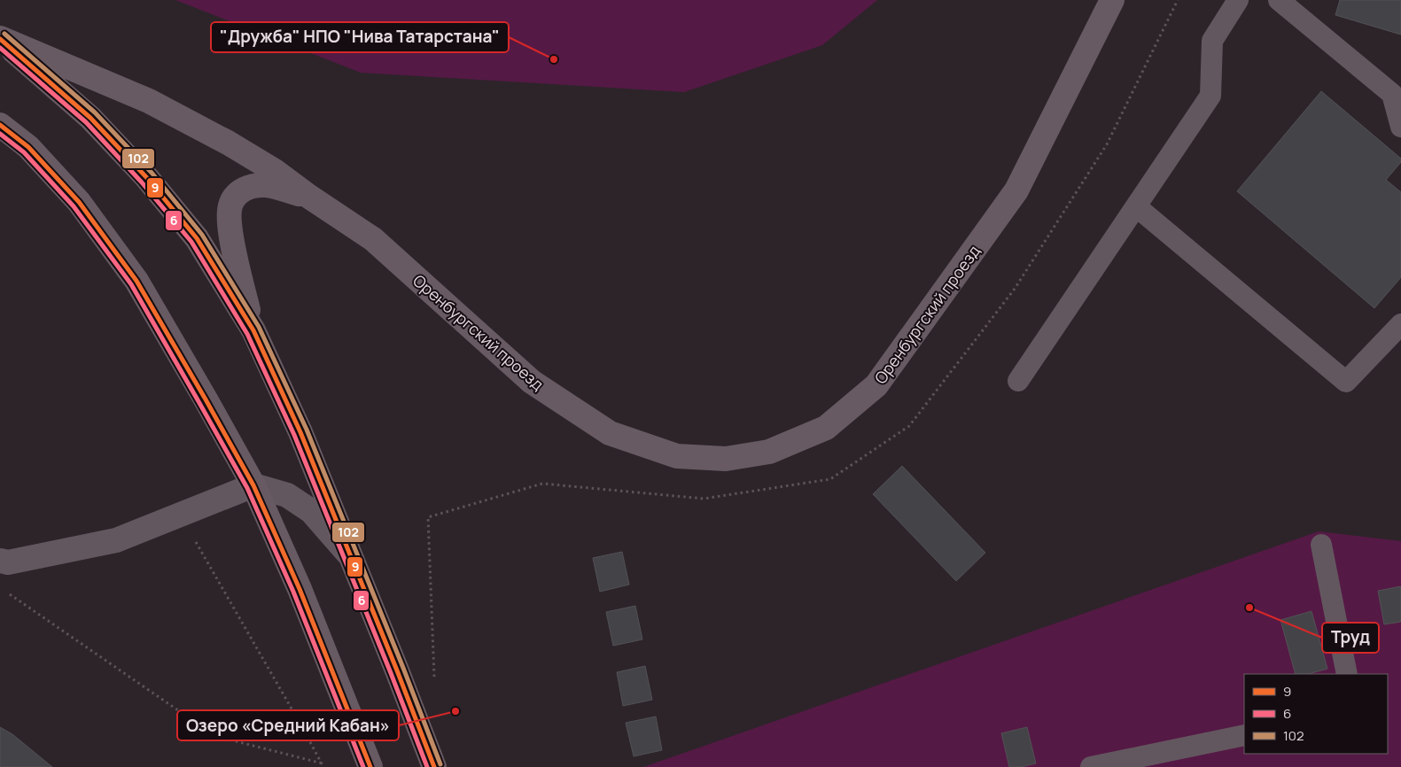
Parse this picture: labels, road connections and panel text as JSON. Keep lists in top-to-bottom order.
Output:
{
  "streets": {
    "main road": ["Оренбургский проезд"]
  },
  "places": ["\"Дружба\" НПО \"Нива Татарстана\"", "Труд", "Озеро «Средний Кабан»"],
  "lines": ["transit line 102", "transit line 9", "transit line 6"],
  "legend": ["9", "6", "102"]
}
